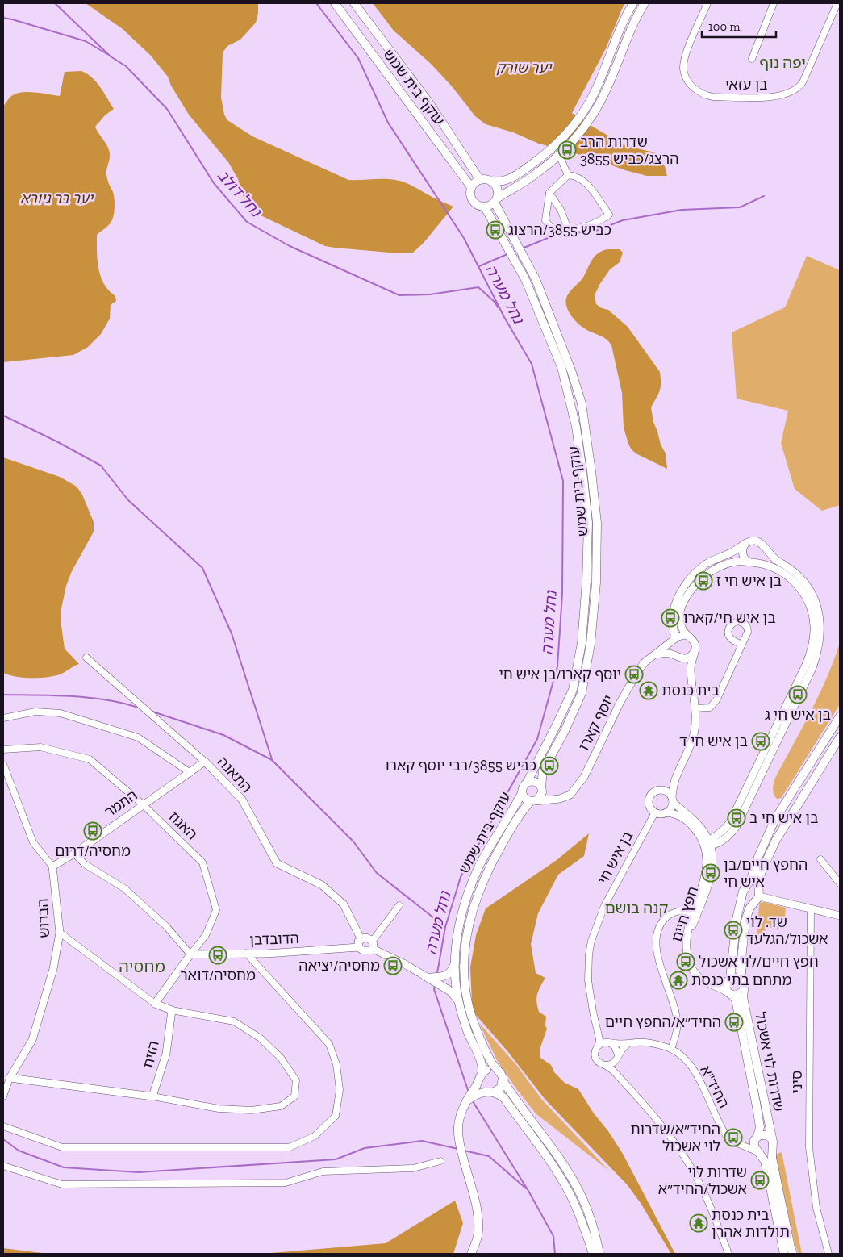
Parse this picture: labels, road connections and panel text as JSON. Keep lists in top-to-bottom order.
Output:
{
  "streets": {
    "main road": ["עוקף בית שמש", "שדרות לוי אשכול"],
    "street": [
      "בן עזאי",
      "יוסף קארו",
      "התאנה",
      "התמר",
      "האגוז",
      "בן איש חי",
      "חפץ חיים",
      "הברוש",
      "הדובדבן",
      "הזית",
      "סיני",
      "החיד\"א"
    ]
  },
  "crossings": [
    ["עוקף בית שמש", "יוסף קארו"],
    ["התאנה", "התמר"],
    ["התאנה", "הדובדבן"],
    ["התמר", "האגוז"],
    ["התמר", "הברוש"],
    ["האגוז", "הדובדבן"],
    ["בן איש חי", "חפץ חיים"],
    ["חפץ חיים", "שדרות לוי אשכול"],
    ["שדרות לוי אשכול", "החיד\"א"]
  ],
  "districts": ["יפה נוף", "קנה בושם", "מחסיה"],
  "water": ["נחל דולב", "נחל מערה"],
  "parks": ["יער שורק", "יער בר גיורא"],
  "places": {
    "bus stop": [
      "שדרות הרב הרצג/כביש 3855",
      "כביש 3855/הרצוג",
      "בן איש חי ז",
      "בן איש חי/קארו",
      "יוסף קארו/בן איש חי",
      "בן איש חי ג",
      "בן איש חי ד",
      "כביש 3855/רבי יוסף קארו",
      "בן איש חי ב",
      "מחסיה/דרום",
      "החפץ חיים/בן איש חי",
      "שד. לוי אשכול/הגלעד",
      "מחסיה/דואר",
      "חפץ חיים/לוי אשכול",
      "מחסיה/יציאה",
      "החיד״א/החפץ חיים",
      "החיד״א/שדרות לוי אשכול",
      "שדרות לוי אשכול/החיד״א"
    ],
    "temple": ["בית כנסת", "מתחם בתי כנסת", "בית כנסת תולדות אהרן"]
  },
  "scale_bar": "100 m"
}
